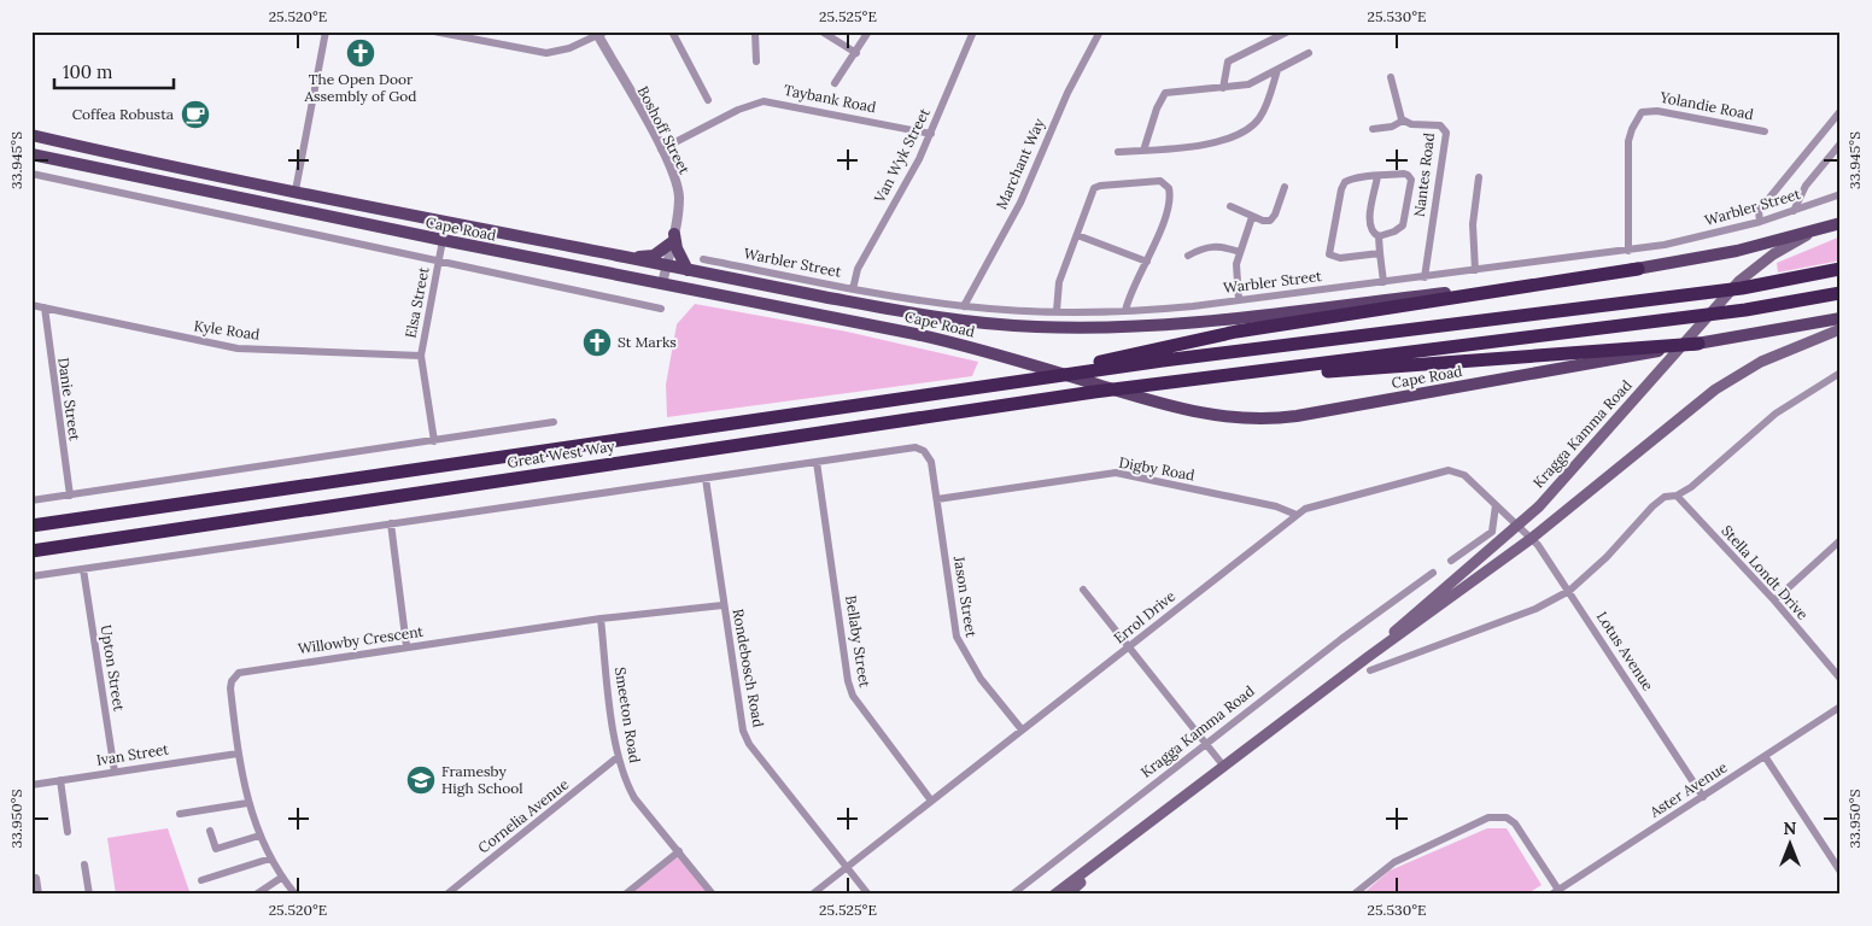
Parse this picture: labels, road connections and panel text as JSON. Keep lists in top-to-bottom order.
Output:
{
  "streets": {
    "highway": ["Great West Way"],
    "main road": ["Cape Road", "Kragga Kamma Road"],
    "street": [
      "Taybank Road",
      "Yolandie Road",
      "Boshoff Street",
      "Van Wyk Street",
      "Marchant Way",
      "Nantes Road",
      "Warbler Street",
      "Elsa Street",
      "Kyle Road",
      "Danie Street",
      "Digby Road",
      "Stella Londt Drive",
      "Jason Street",
      "Errol Drive",
      "Willowby Crescent",
      "Bellaby Street",
      "Lotus Avenue",
      "Upton Street",
      "Rondebosch Road",
      "Smeeton Road",
      "Ivan Street",
      "Aster Avenue",
      "Cornelia Avenue"
    ]
  },
  "crossings": [
    ["Taybank Road", "Boshoff Street"],
    ["Taybank Road", "Van Wyk Street"],
    ["Yolandie Road", "Warbler Street"],
    ["Boshoff Street", "Cape Road"],
    ["Van Wyk Street", "Warbler Street"],
    ["Marchant Way", "Warbler Street"],
    ["Nantes Road", "Warbler Street"],
    ["Cape Road", "Elsa Street"],
    ["Cape Road", "Kragga Kamma Road"],
    ["Elsa Street", "Kyle Road"],
    ["Kyle Road", "Danie Street"],
    ["Kragga Kamma Road", "Errol Drive"],
    ["Kragga Kamma Road", "Lotus Avenue"],
    ["Digby Road", "Jason Street"],
    ["Digby Road", "Errol Drive"],
    ["Jason Street", "Errol Drive"],
    ["Jason Street", "Bellaby Street"],
    ["Errol Drive", "Bellaby Street"],
    ["Errol Drive", "Lotus Avenue"],
    ["Errol Drive", "Rondebosch Road"],
    ["Willowby Crescent", "Rondebosch Road"],
    ["Willowby Crescent", "Smeeton Road"],
    ["Willowby Crescent", "Ivan Street"],
    ["Lotus Avenue", "Aster Avenue"],
    ["Upton Street", "Ivan Street"],
    ["Smeeton Road", "Cornelia Avenue"]
  ],
  "places": {
    "church": ["The Open Door Assembly of God", "St Marks"],
    "cafe": ["Coffea Robusta"],
    "school or university": ["Framesby High School"]
  },
  "scale_bar": "100 m",
  "north": "top",
  "coordinates": [
    "25.520°E",
    "25.525°E",
    "25.530°E",
    "33.945°S",
    "33.950°S"
  ]
}
